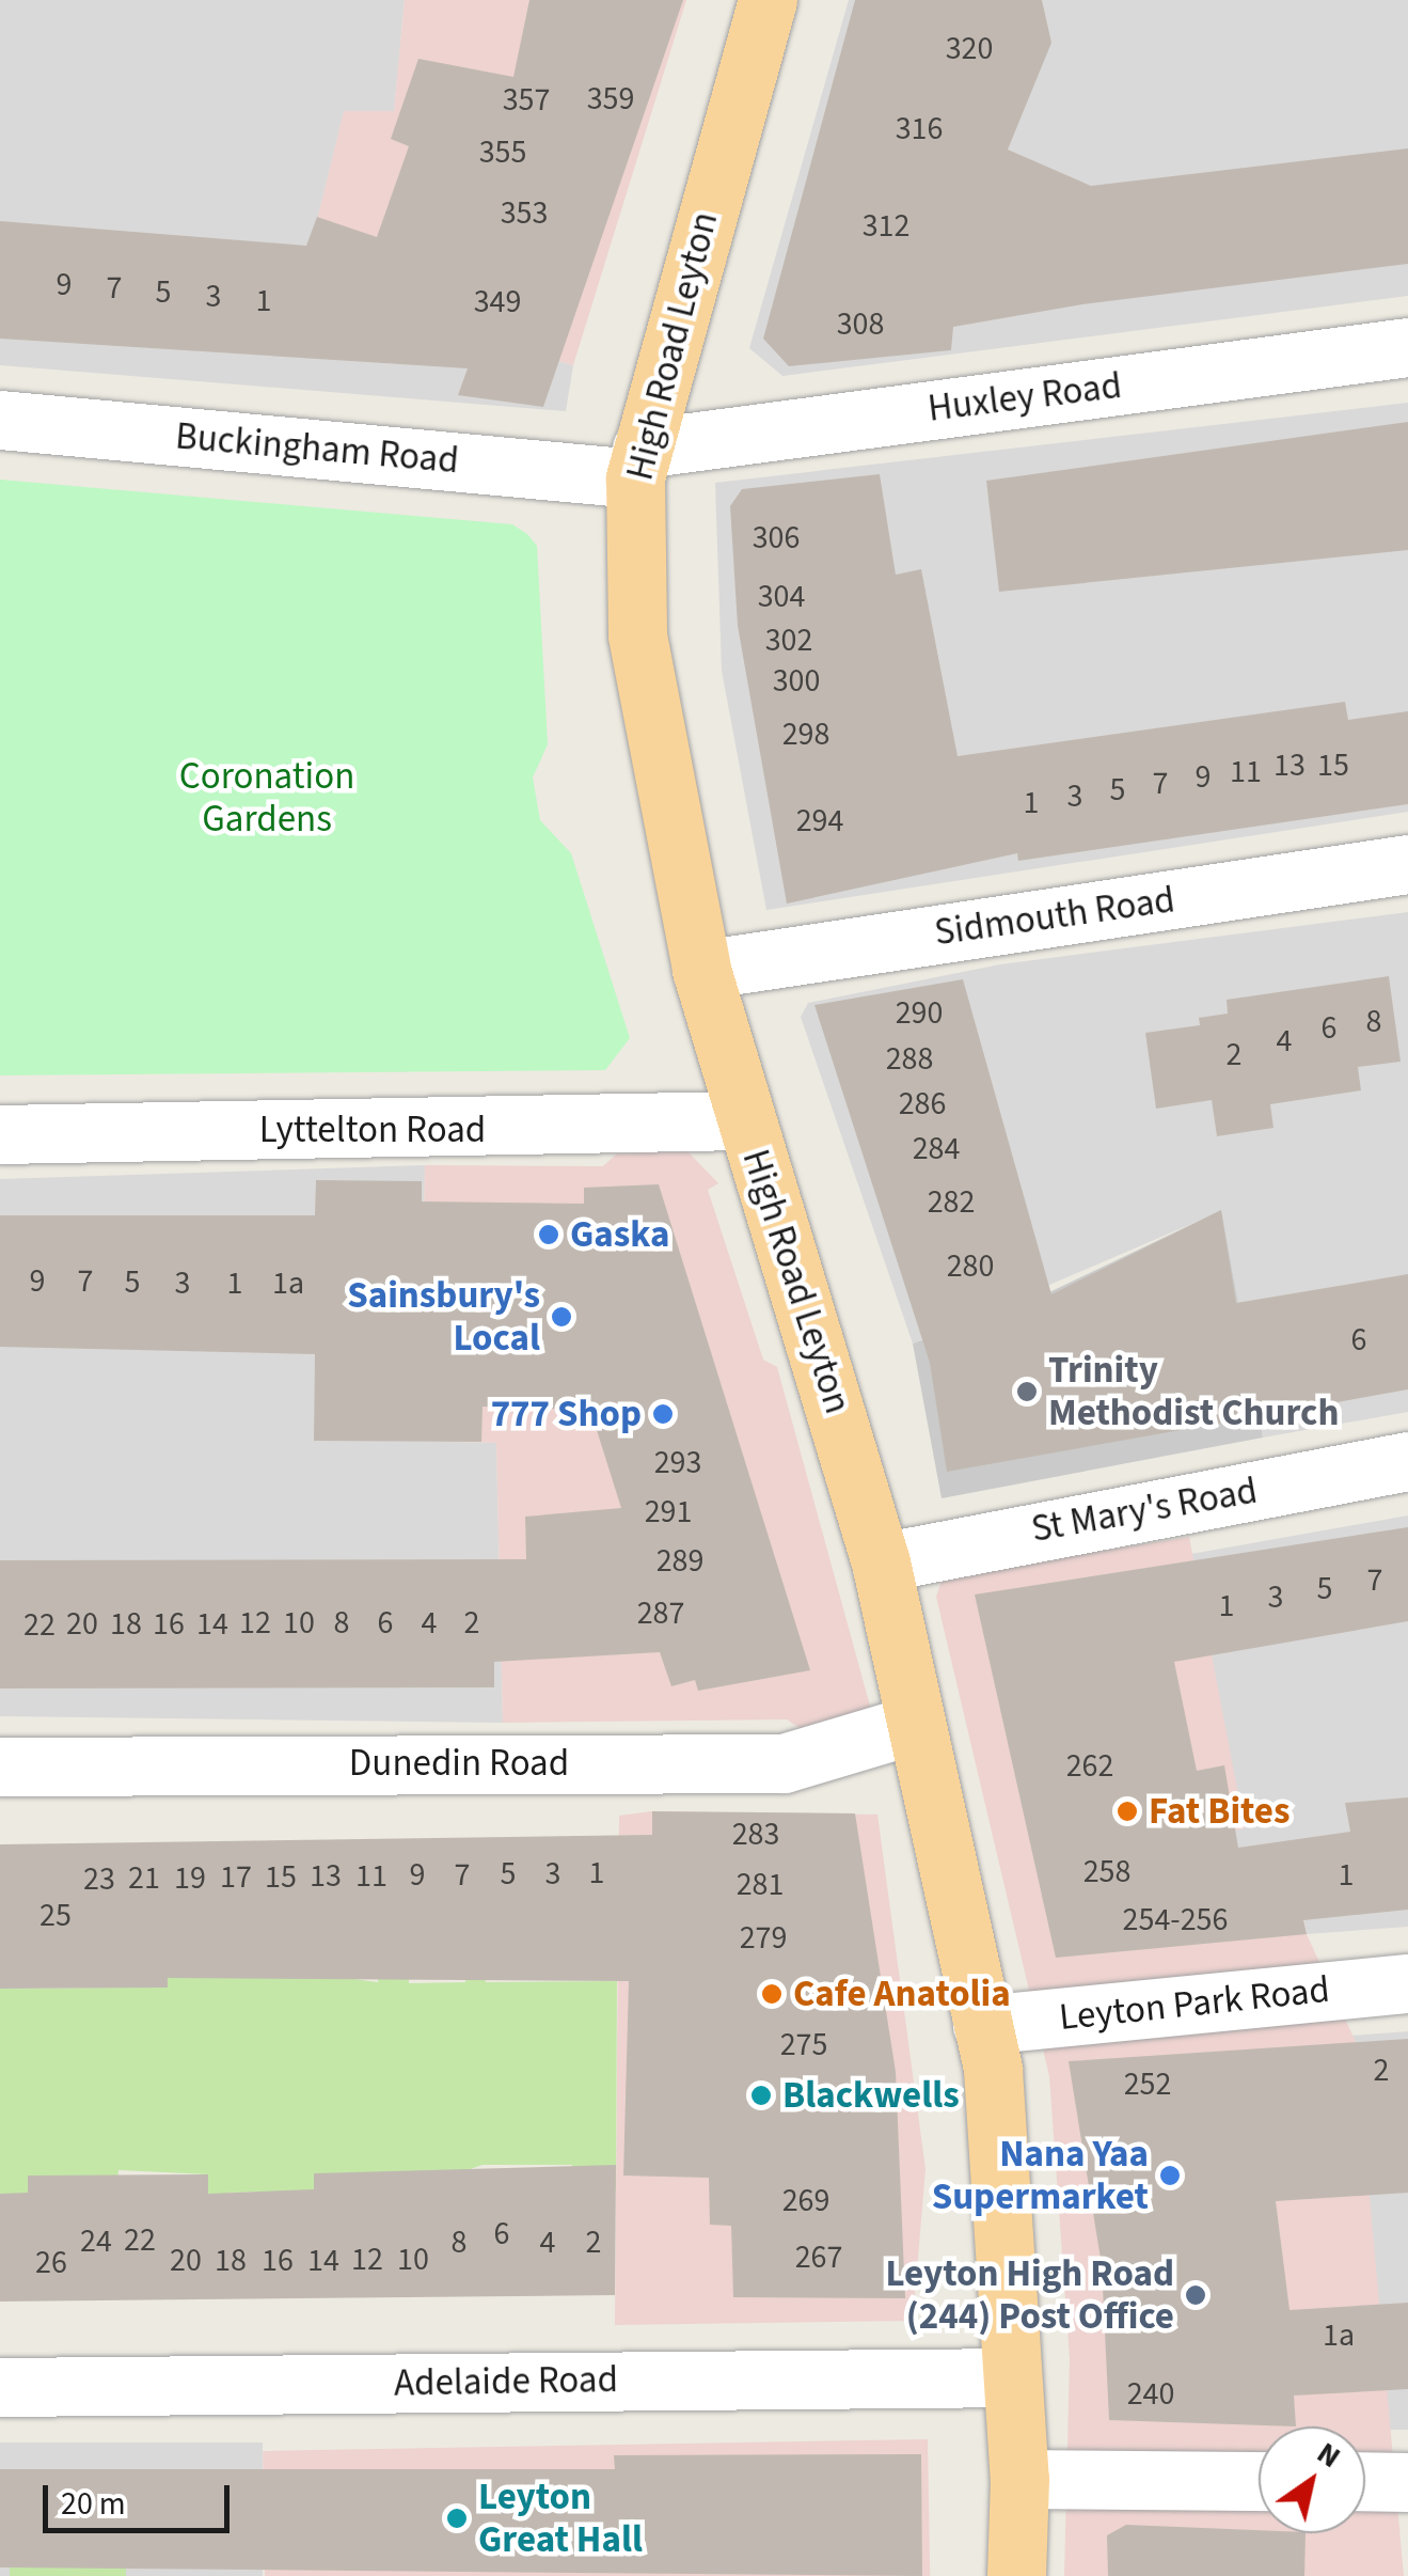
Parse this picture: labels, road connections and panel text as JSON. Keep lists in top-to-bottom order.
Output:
{
  "streets": {
    "main road": ["High Road Leyton"],
    "street": [
      "Huxley Road",
      "Buckingham Road",
      "Sidmouth Road",
      "Lyttelton Road",
      "St Mary's Road",
      "Dunedin Road",
      "Leyton Park Road",
      "Adelaide Road"
    ]
  },
  "crossings": [
    ["High Road Leyton", "Huxley Road"],
    ["High Road Leyton", "Buckingham Road"],
    ["High Road Leyton", "Sidmouth Road"],
    ["High Road Leyton", "Lyttelton Road"],
    ["High Road Leyton", "St Mary's Road"],
    ["High Road Leyton", "Dunedin Road"],
    ["High Road Leyton", "Leyton Park Road"],
    ["High Road Leyton", "Adelaide Road"],
    ["Huxley Road", "Buckingham Road"]
  ],
  "parks": ["Coronation Gardens"],
  "places": [
    "Gaska",
    "Sainsbury's Local",
    "Trinity Methodist Church",
    "777 Shop",
    "Fat Bites",
    "Cafe Anatolia",
    "Blackwells",
    "Nana Yaa Supermarket",
    "Leyton High Road (244) Post Office",
    "Leyton Great Hall"
  ],
  "house_numbers": [
    "320",
    "359",
    "357",
    "316",
    "355",
    "353",
    "312",
    "9",
    "7",
    "5",
    "3",
    "1",
    "349",
    "308",
    "306",
    "304",
    "302",
    "300",
    "298",
    "13",
    "15",
    "11",
    "9",
    "7",
    "5",
    "3",
    "1",
    "294",
    "290",
    "8",
    "6",
    "4",
    "2",
    "288",
    "286",
    "284",
    "282",
    "280",
    "9",
    "7",
    "5",
    "3",
    "1",
    "1a",
    "6",
    "293",
    "291",
    "289",
    "7",
    "5",
    "3",
    "1",
    "287",
    "12",
    "10",
    "8",
    "6",
    "4",
    "2",
    "20",
    "18",
    "16",
    "14",
    "22",
    "262",
    "283",
    "258",
    "1",
    "5",
    "3",
    "9",
    "7",
    "1",
    "13",
    "11",
    "17",
    "15",
    "21",
    "19",
    "23",
    "281",
    "25",
    "254-256",
    "279",
    "275",
    "2",
    "252",
    "269",
    "6",
    "22",
    "24",
    "8",
    "4",
    "2",
    "267",
    "12",
    "10",
    "20",
    "18",
    "16",
    "14",
    "26",
    "1a",
    "240"
  ],
  "scale_bar": "20 m",
  "north": "top right"
}
